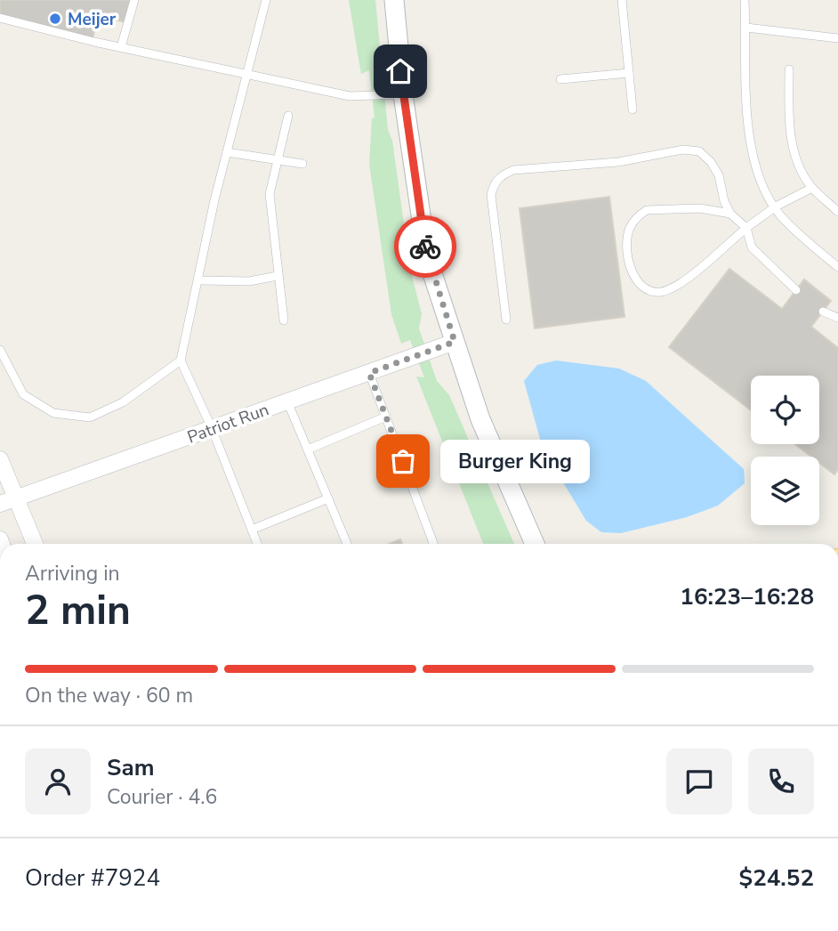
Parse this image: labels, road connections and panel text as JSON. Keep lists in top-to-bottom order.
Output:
{
  "streets": {
    "street": ["Patriot Run"]
  },
  "places": ["Meijer", "Burger King"],
  "page": {
    "bubble": "Burger King",
    "heading": ["2 min", "Arriving in", "16:23–16:28"],
    "panel": [
      "Sam",
      "Courier · 4.6",
      "Order #7924",
      "$24.52"
    ],
    "bar": "On the way · 60 m"
  }
}
